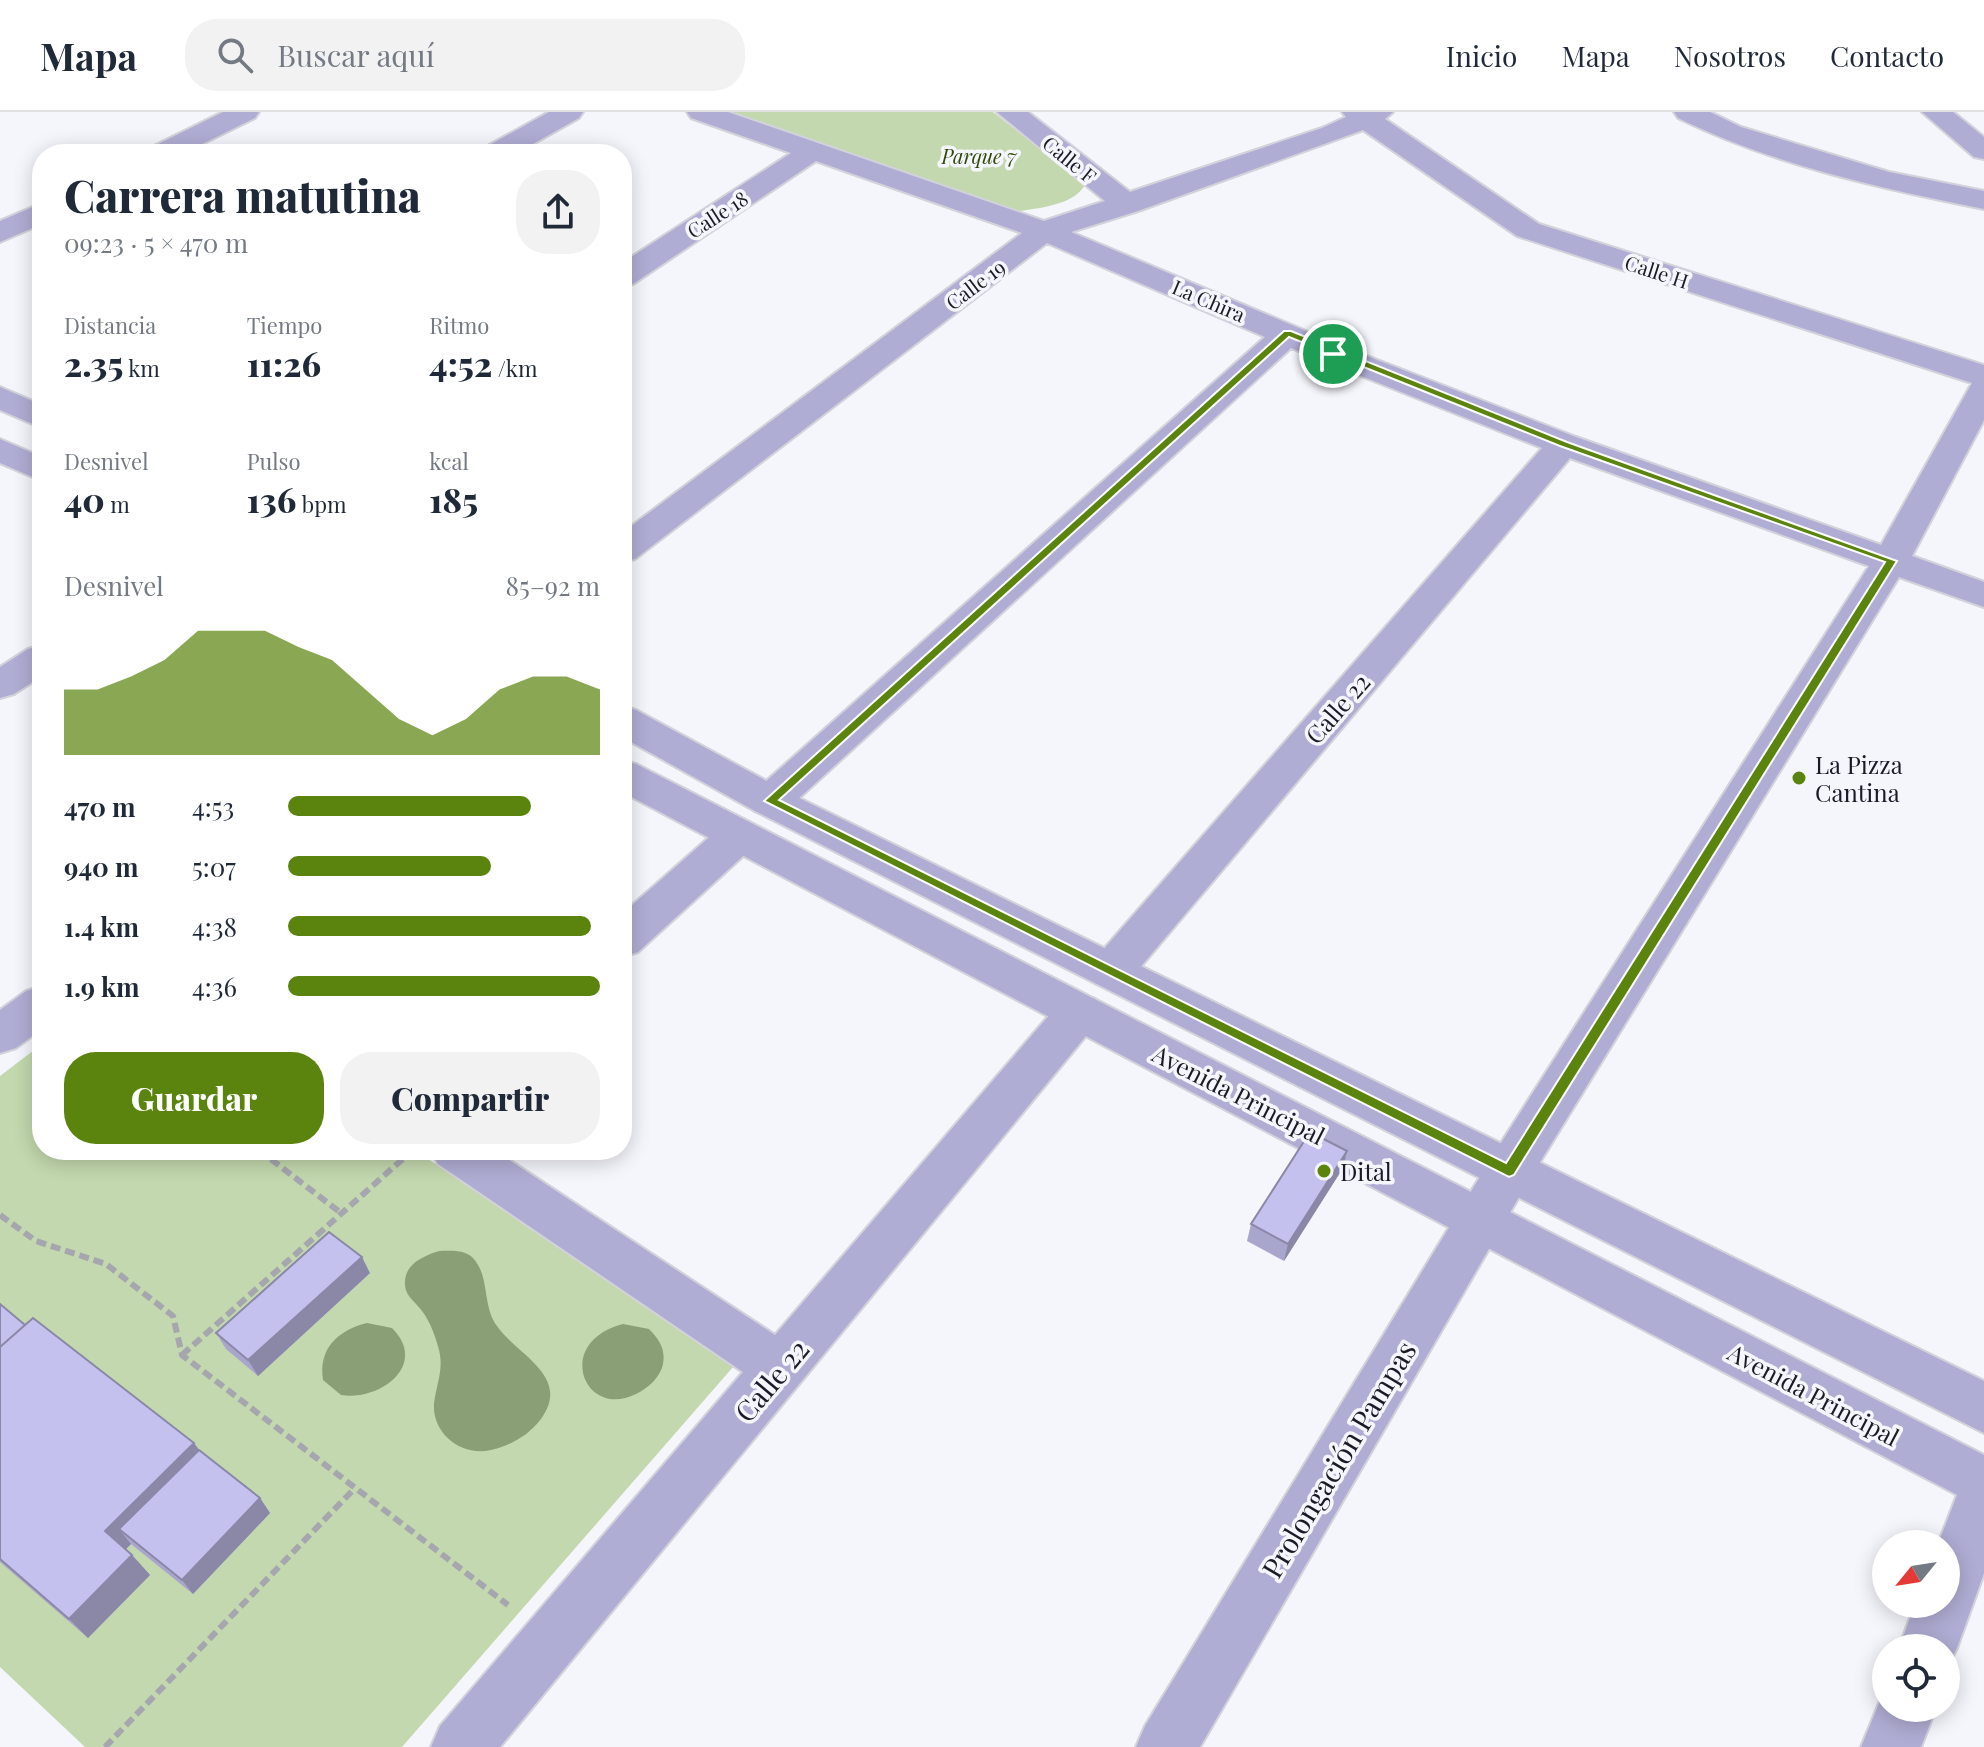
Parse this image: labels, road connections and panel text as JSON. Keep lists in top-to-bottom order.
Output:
{
  "streets": {
    "street": [
      "Calle F",
      "Calle 18",
      "Calle H",
      "Calle 19",
      "La Chira",
      "Calle 22",
      "Avenida Principal",
      "Prolongación Pampas"
    ]
  },
  "crossings": [
    ["Calle F", "Calle 19"],
    ["Calle 18", "La Chira"],
    ["Calle H", "Calle 19"],
    ["Calle 19", "La Chira"],
    ["La Chira", "Calle 22"],
    ["La Chira", "Prolongación Pampas"],
    ["Calle 22", "Avenida Principal"],
    ["Avenida Principal", "Prolongación Pampas"]
  ],
  "parks": ["Parque 7"],
  "places": ["La Pizza Cantina", "Dital"],
  "north": "bottom left",
  "page": {
    "header": "Mapa",
    "search": "Buscar aquí",
    "nav": [
      "Inicio",
      "Mapa",
      "Nosotros",
      "Contacto"
    ],
    "heading": ["Carrera matutina", "09:23 · 5 × 470 m"],
    "stats": [
      ["Distancia", "2.35 km"],
      ["Tiempo", "11:26"],
      ["Ritmo", "4:52 /km"],
      ["Desnivel", "40 m"],
      ["Pulso", "136 bpm"],
      ["kcal", "185"]
    ],
    "chart": ["Desnivel", "85–92 m"],
    "list": [
      {
        "name": "470 m",
        "note": "4:53"
      },
      {
        "name": "940 m",
        "note": "5:07"
      },
      {
        "name": "1.4 km",
        "note": "4:38"
      },
      {
        "name": "1.9 km",
        "note": "4:36"
      }
    ],
    "buttons": ["Guardar", "Compartir"]
  }
}
